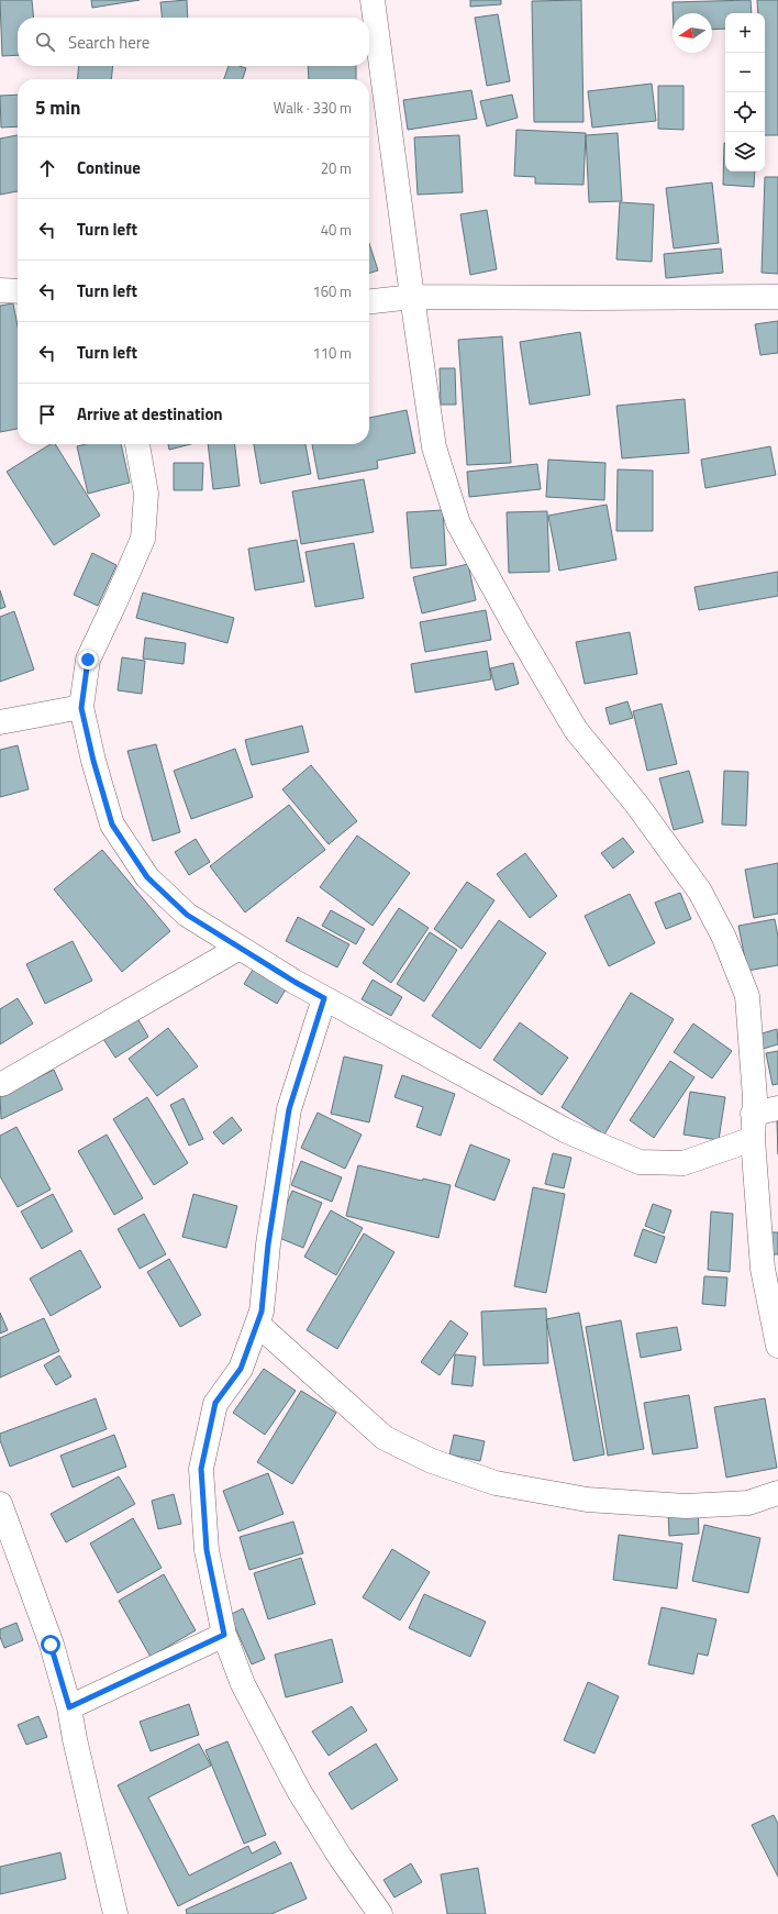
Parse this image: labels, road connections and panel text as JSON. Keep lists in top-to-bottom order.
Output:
{
  "north": "left",
  "page": {
    "map_buttons": ["+", "−"],
    "search": "Search here",
    "heading": ["5 min", "Walk · 330 m"],
    "list": [
      ["Continue", "20 m"],
      ["Turn left", "40 m"],
      ["Turn left", "160 m"],
      ["Turn left", "110 m"],
      "Arrive at destination"
    ]
  }
}
